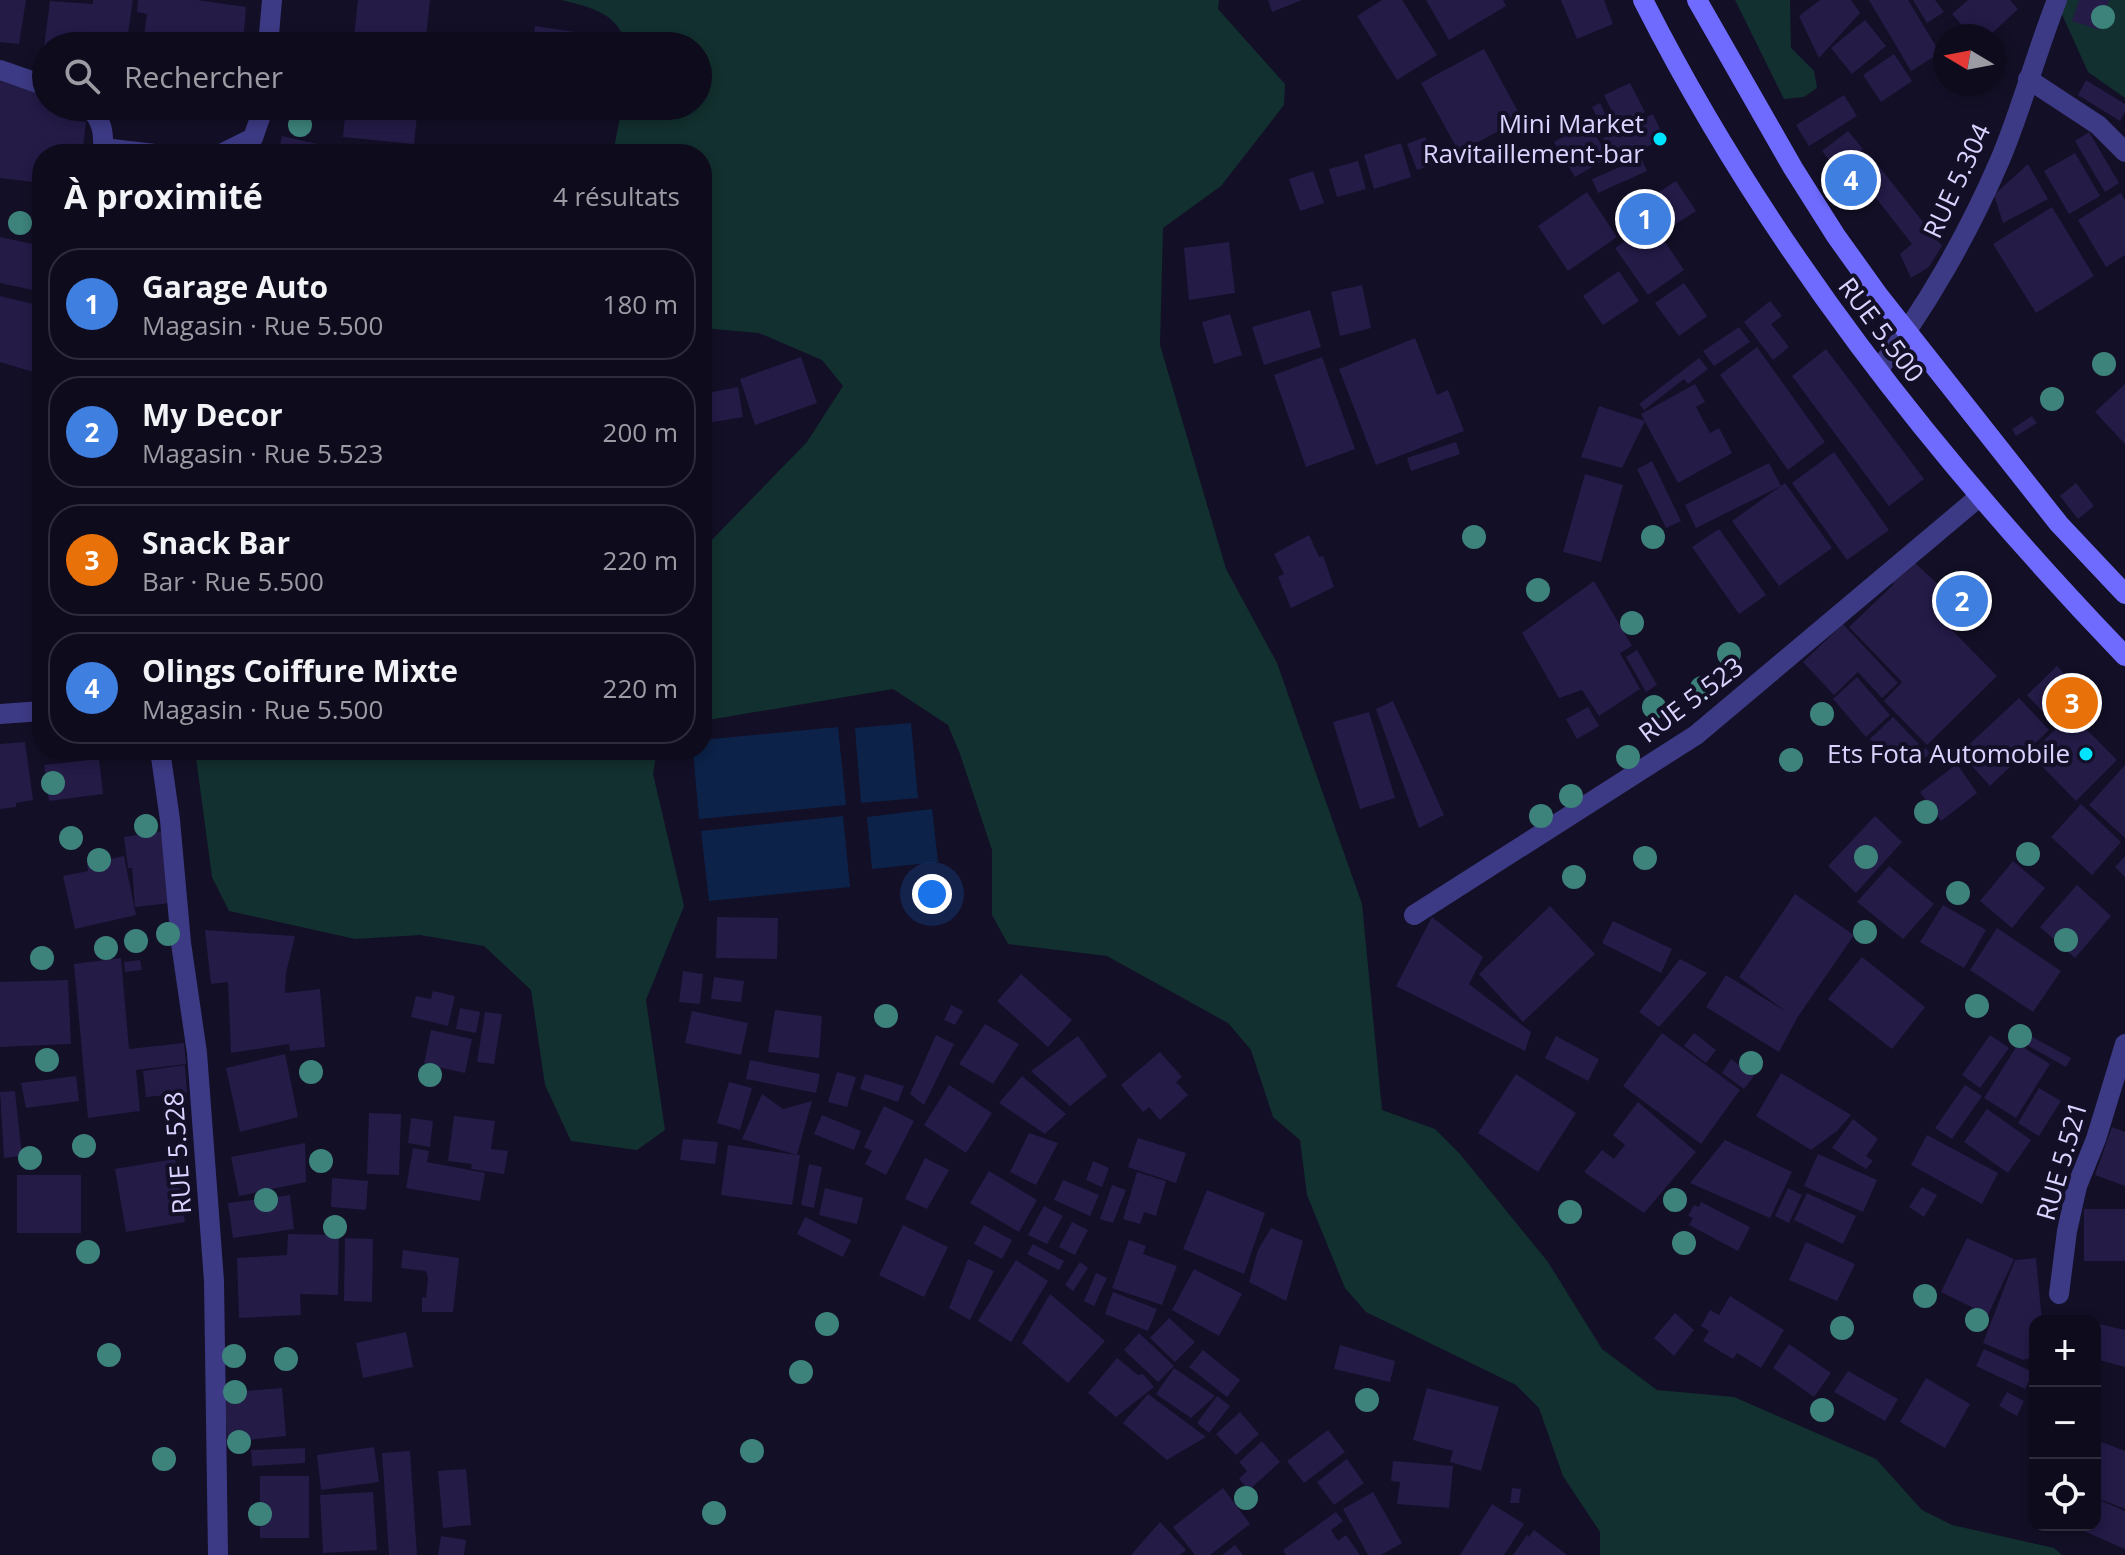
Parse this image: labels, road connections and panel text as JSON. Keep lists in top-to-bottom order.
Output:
{
  "streets": {
    "main road": ["RUE 5.500"],
    "street": [
      "RUE 5.304",
      "RUE 5.523",
      "RUE 5.528",
      "RUE 5.521"
    ]
  },
  "crossings": [
    ["RUE 5.304", "RUE 5.500"],
    ["RUE 5.500", "RUE 5.523"]
  ],
  "places": ["Mini Market Ravitaillement-bar", "Ets Fota Automobile"],
  "north": "left",
  "page": {
    "search": "Rechercher",
    "heading": ["À proximité", "4 résultats"],
    "pins": [
      "4",
      "1",
      "2",
      "3"
    ],
    "list": [
      {
        "mark": "1",
        "name": "Garage Auto",
        "note": "Magasin · Rue 5.500",
        "value": "180 m"
      },
      {
        "mark": "2",
        "name": "My Decor",
        "note": "Magasin · Rue 5.523",
        "value": "200 m"
      },
      {
        "mark": "3",
        "name": "Snack Bar",
        "note": "Bar · Rue 5.500",
        "value": "220 m"
      },
      {
        "mark": "4",
        "name": "Olings Coiffure Mixte",
        "note": "Magasin · Rue 5.500",
        "value": "220 m"
      }
    ],
    "map_buttons": ["+", "−"]
  }
}
